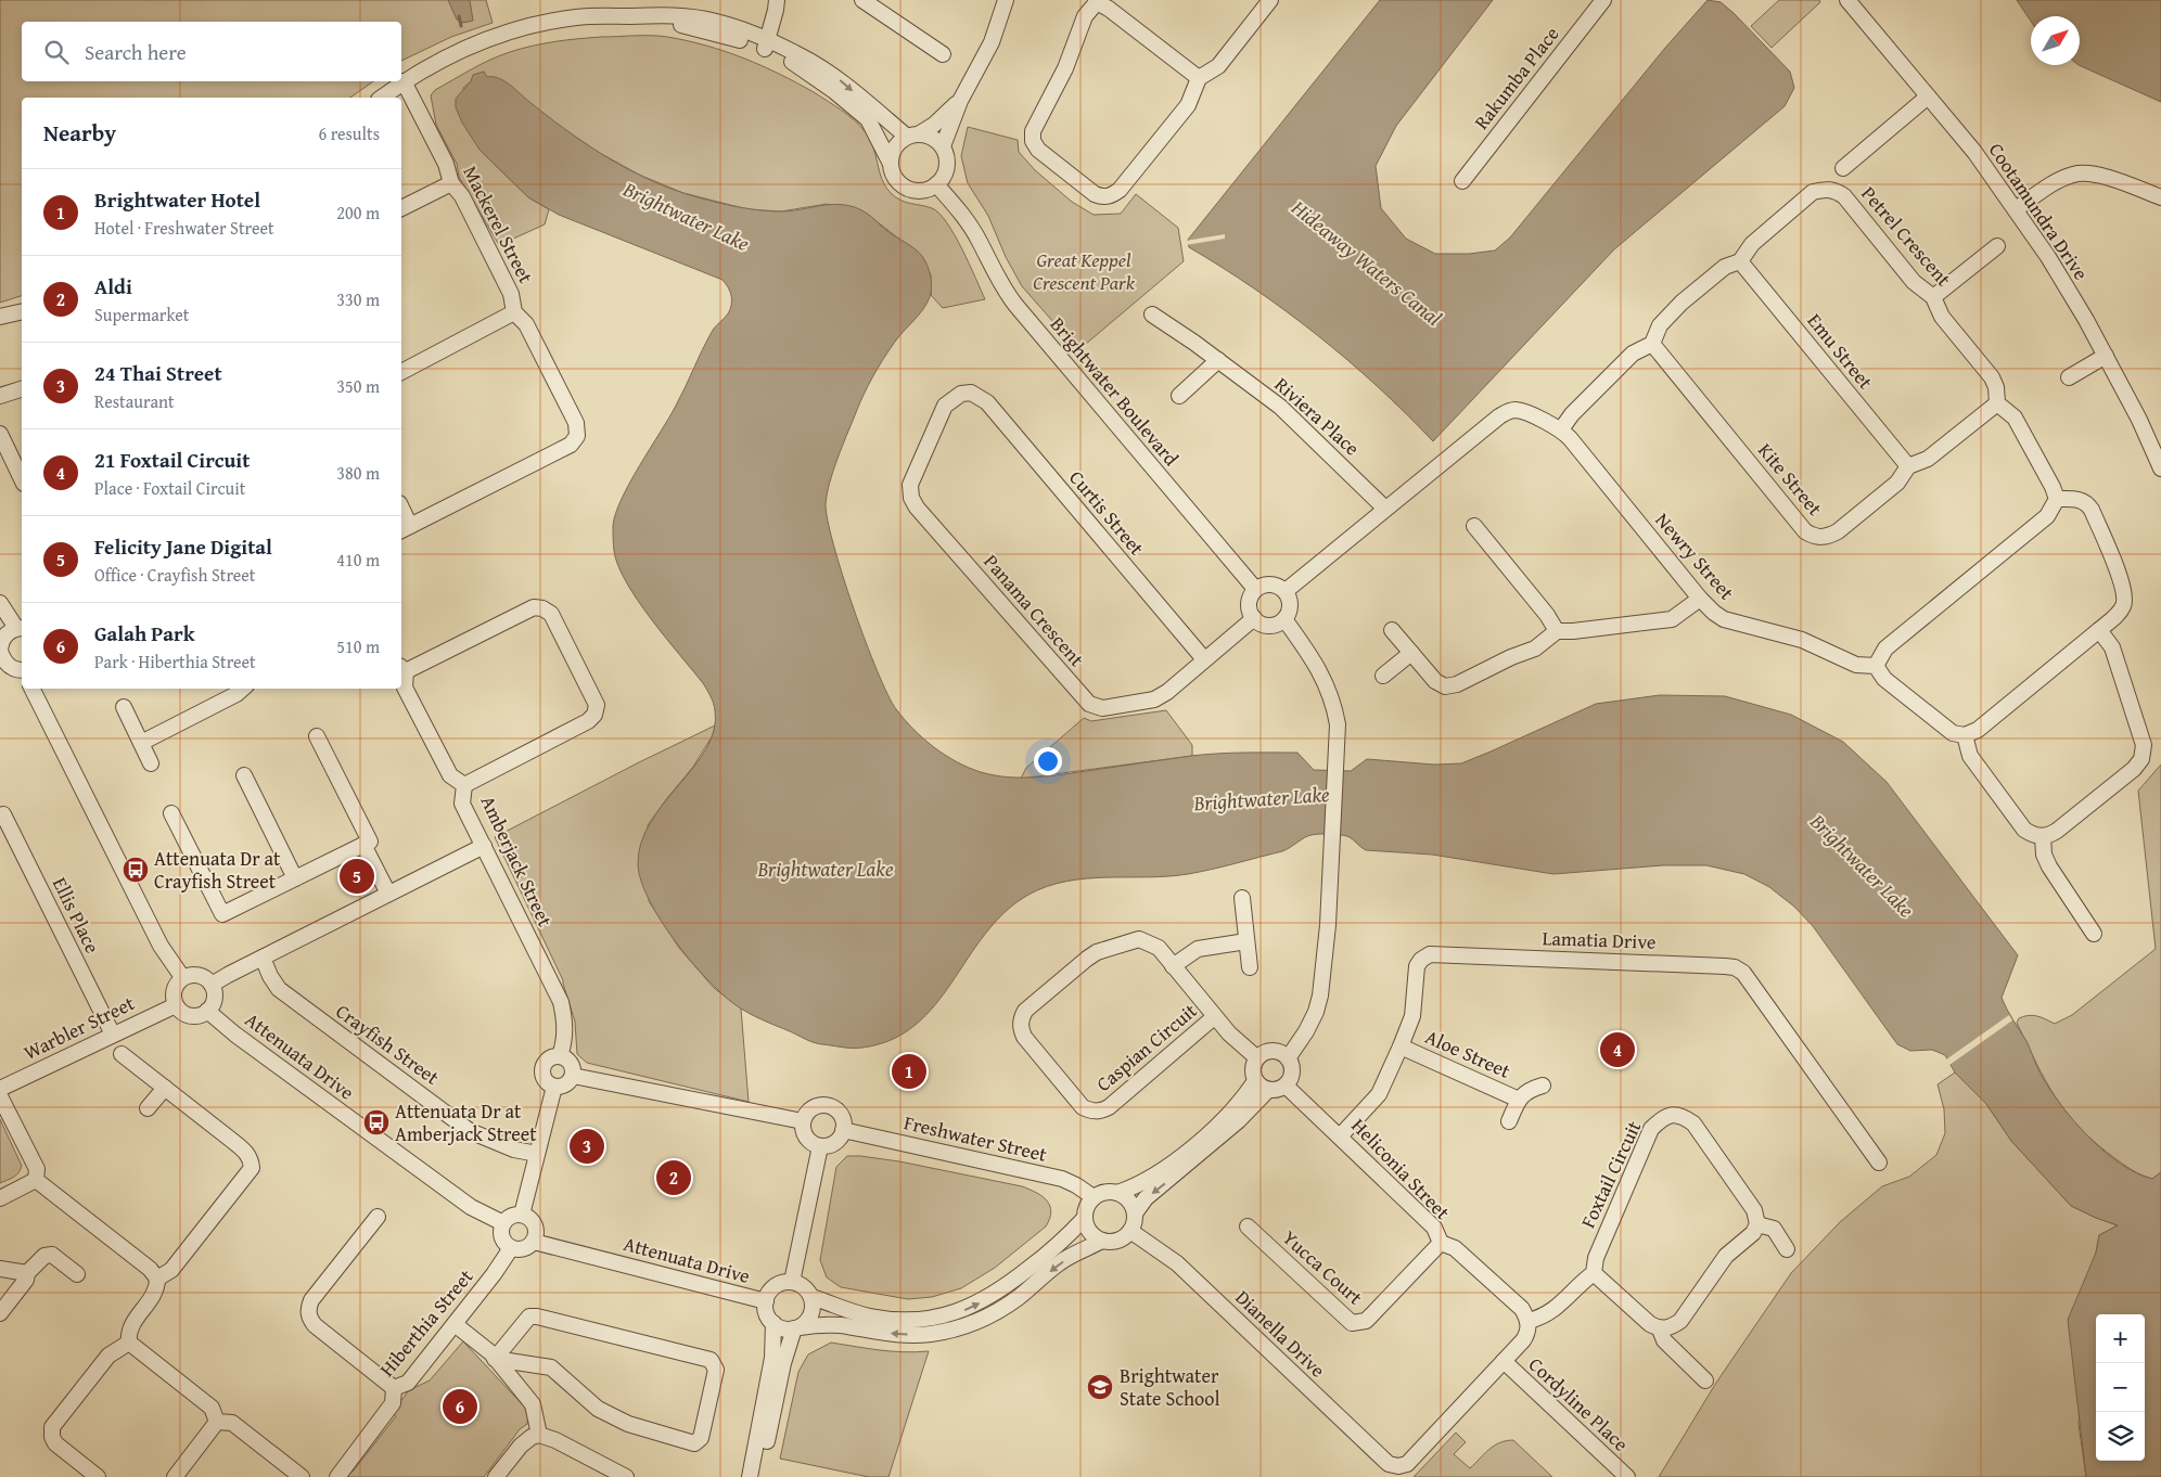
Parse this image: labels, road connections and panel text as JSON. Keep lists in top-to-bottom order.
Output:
{
  "streets": {
    "street": [
      "Rakumba Place",
      "Cootamundra Drive",
      "Mackerel Street",
      "Petrel Crescent",
      "Emu Street",
      "Brightwater Boulevard",
      "Riviera Place",
      "Kite Street",
      "Curtis Street",
      "Newry Street",
      "Panama Crescent",
      "Amberjack Street",
      "Ellis Place",
      "Lamatia Drive",
      "Warbler Street",
      "Crayfish Street",
      "Caspian Circuit",
      "Aloe Street",
      "Attenuata Drive",
      "Freshwater Street",
      "Heliconia Street",
      "Foxtail Circuit",
      "Yucca Court",
      "Hiberthia Street",
      "Dianella Drive",
      "Cordyline Place"
    ]
  },
  "crossings": [
    ["Petrel Crescent", "Emu Street"],
    ["Petrel Crescent", "Kite Street"],
    ["Emu Street", "Kite Street"],
    ["Brightwater Boulevard", "Newry Street"],
    ["Brightwater Boulevard", "Panama Crescent"],
    ["Riviera Place", "Newry Street"],
    ["Curtis Street", "Panama Crescent"],
    ["Newry Street", "Panama Crescent"],
    ["Ellis Place", "Warbler Street"],
    ["Lamatia Drive", "Aloe Street"],
    ["Lamatia Drive", "Heliconia Street"],
    ["Warbler Street", "Attenuata Drive"],
    ["Caspian Circuit", "Heliconia Street"],
    ["Attenuata Drive", "Hiberthia Street"],
    ["Freshwater Street", "Dianella Drive"],
    ["Heliconia Street", "Yucca Court"],
    ["Dianella Drive", "Cordyline Place"]
  ],
  "water": ["Brightwater Lake", "Hideaway Waters Canal"],
  "parks": ["Great Keppel Crescent Park"],
  "places": {
    "bus stop": ["Attenuata Dr at Crayfish Street", "Attenuata Dr at Amberjack Street"],
    "school or university": ["Brightwater State School"]
  },
  "north": "top right",
  "page": {
    "search": "Search here",
    "heading": ["Nearby", "6 results"],
    "list": [
      {
        "mark": "1",
        "name": "Brightwater Hotel",
        "note": "Hotel · Freshwater Street",
        "value": "200 m"
      },
      {
        "mark": "2",
        "name": "Aldi",
        "note": "Supermarket",
        "value": "330 m"
      },
      {
        "mark": "3",
        "name": "24 Thai Street",
        "note": "Restaurant",
        "value": "350 m"
      },
      {
        "mark": "4",
        "name": "21 Foxtail Circuit",
        "note": "Place · Foxtail Circuit",
        "value": "380 m"
      },
      {
        "mark": "5",
        "name": "Felicity Jane Digital",
        "note": "Office · Crayfish Street",
        "value": "410 m"
      },
      {
        "mark": "6",
        "name": "Galah Park",
        "note": "Park · Hiberthia Street",
        "value": "510 m"
      }
    ],
    "pins": [
      "5",
      "4",
      "1",
      "3",
      "2",
      "6"
    ],
    "map_buttons": ["+", "−"]
  }
}
